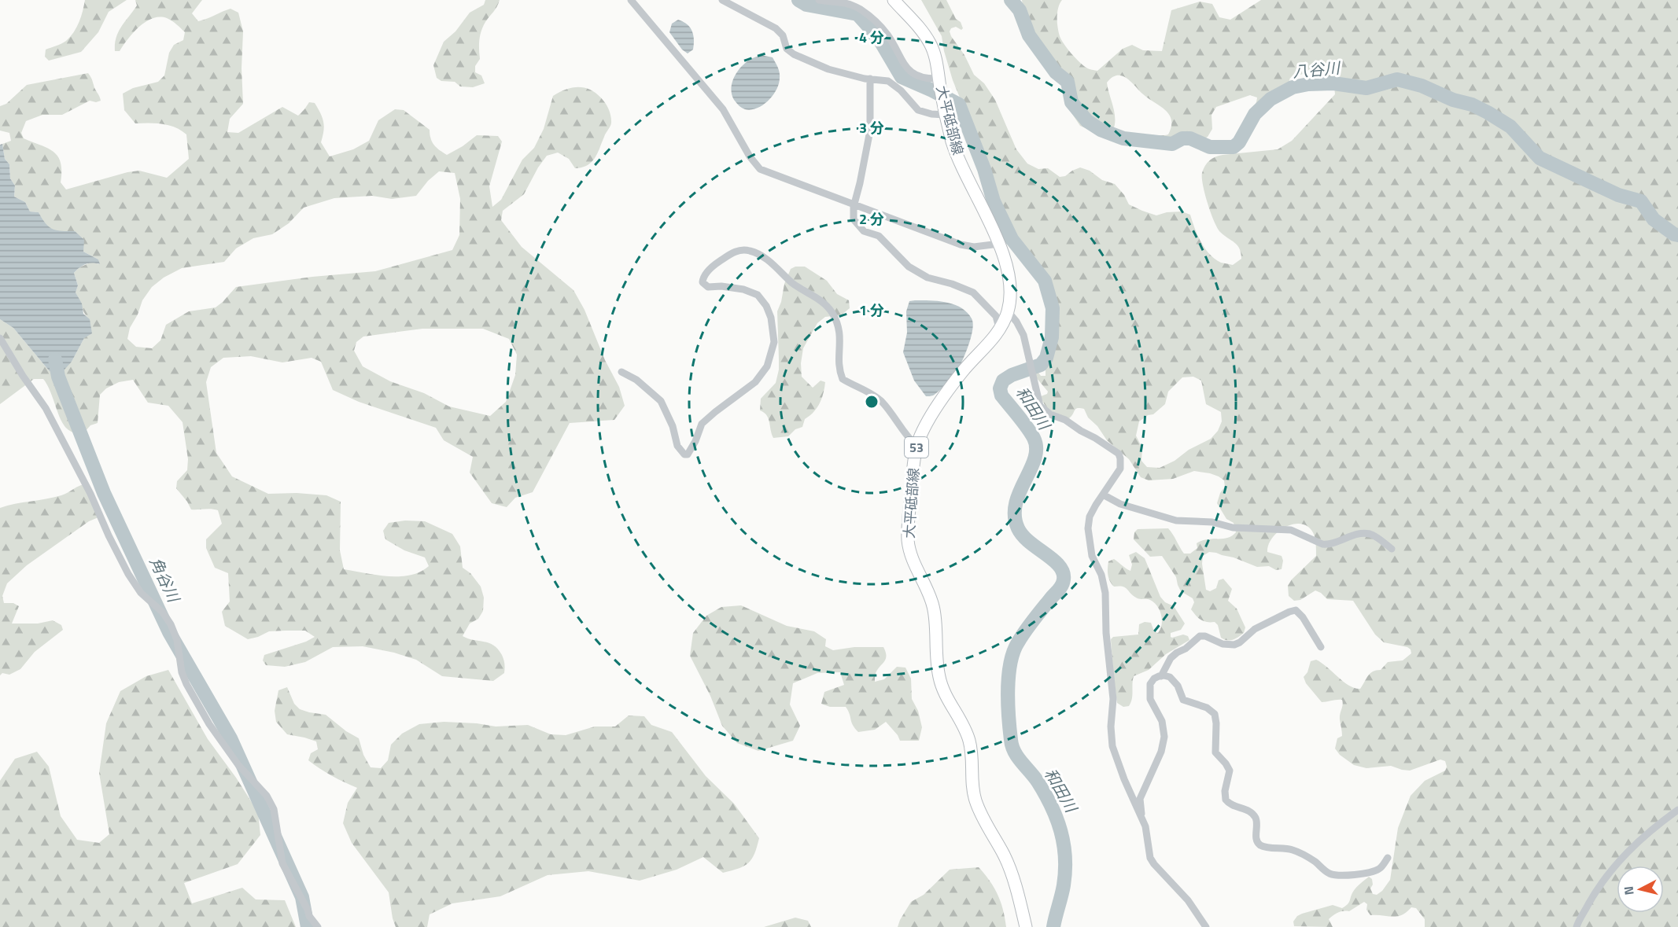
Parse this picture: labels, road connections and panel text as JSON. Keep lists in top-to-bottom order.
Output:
{
  "streets": {
    "main road": ["大平砥部線", "53"]
  },
  "water": ["八谷川", "和田川", "角谷川"],
  "north": "left",
  "rings": [
    "4 分",
    "3 分",
    "2 分",
    "1 分"
  ]
}
